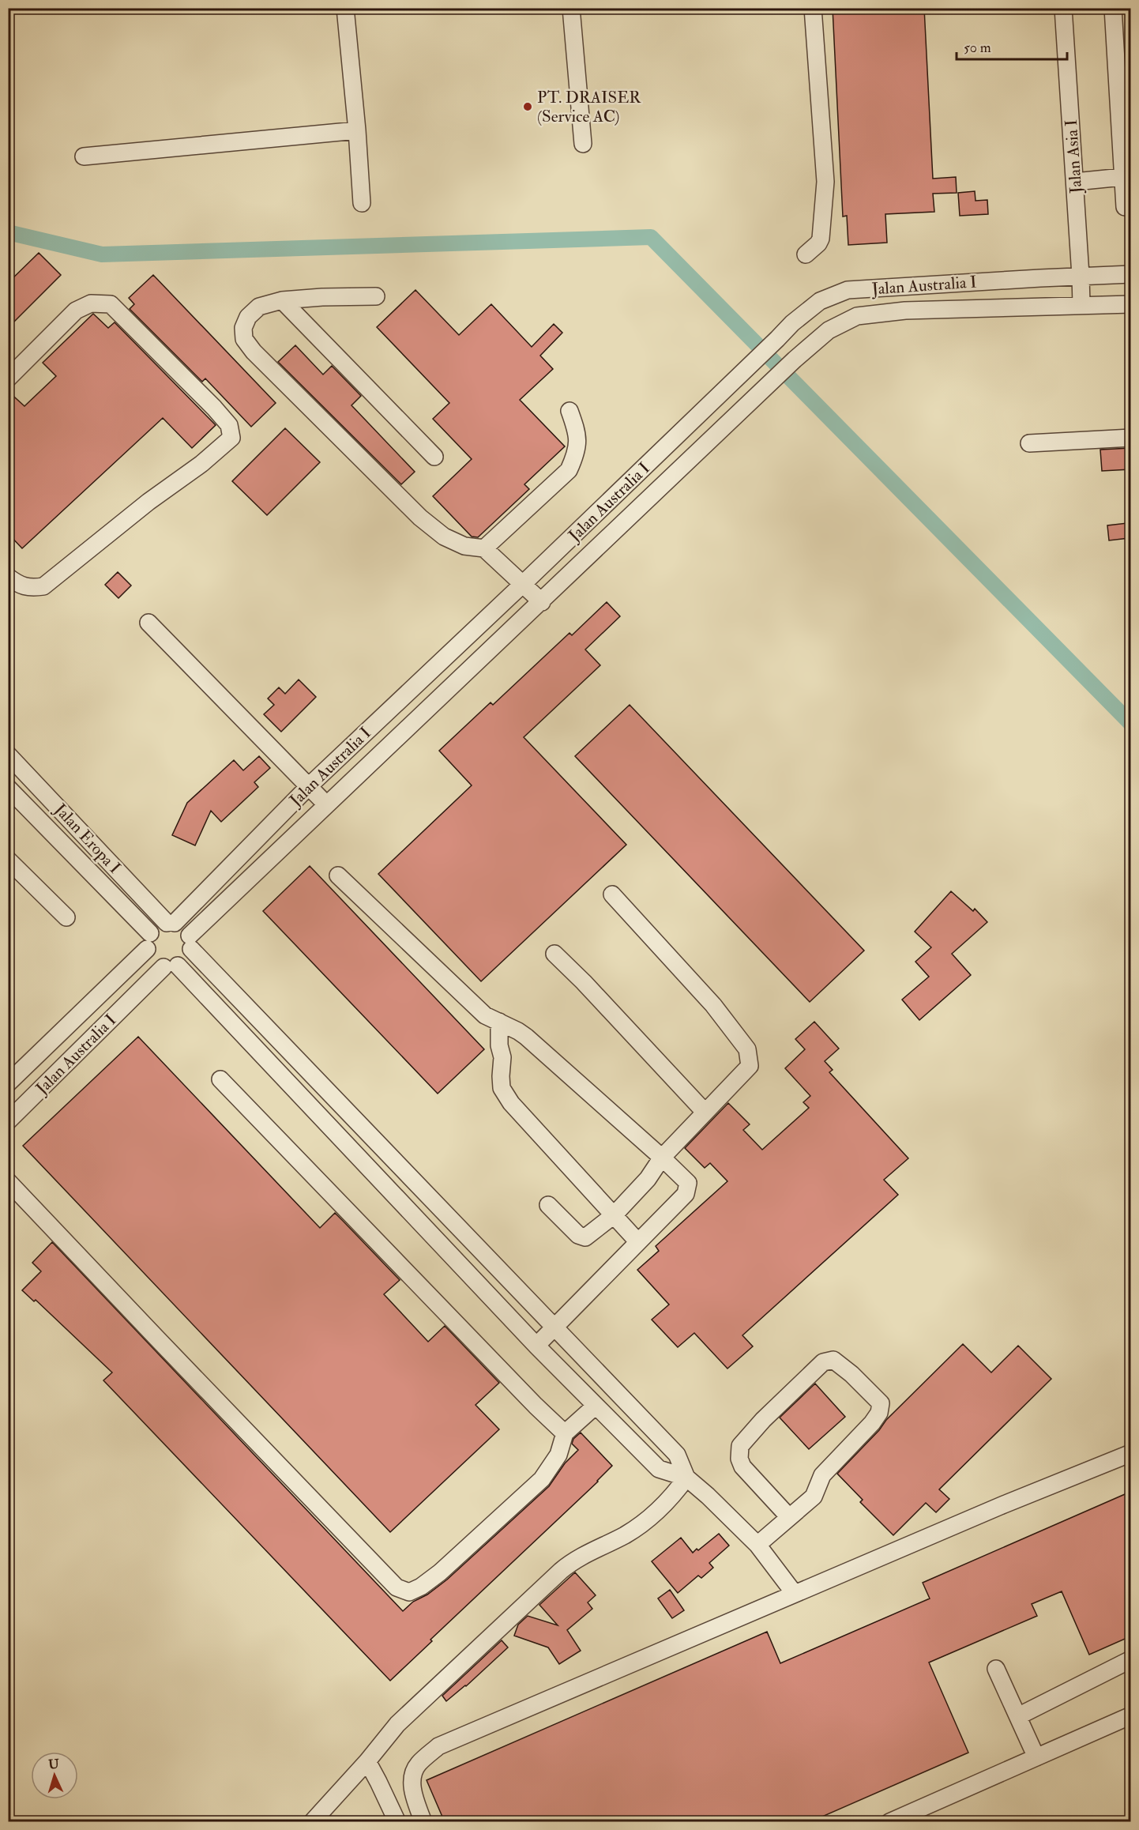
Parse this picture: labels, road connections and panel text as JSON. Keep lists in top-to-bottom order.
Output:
{
  "streets": {
    "lane": ["Jalan Asia I", "Jalan Australia I", "Jalan Eropa I"]
  },
  "crossings": [
    ["Jalan Asia I", "Jalan Australia I"],
    ["Jalan Australia I", "Jalan Eropa I"]
  ],
  "places": ["PT. DRAISER (Service AC)"],
  "scale_bar": "50 m",
  "north": "top"
}
